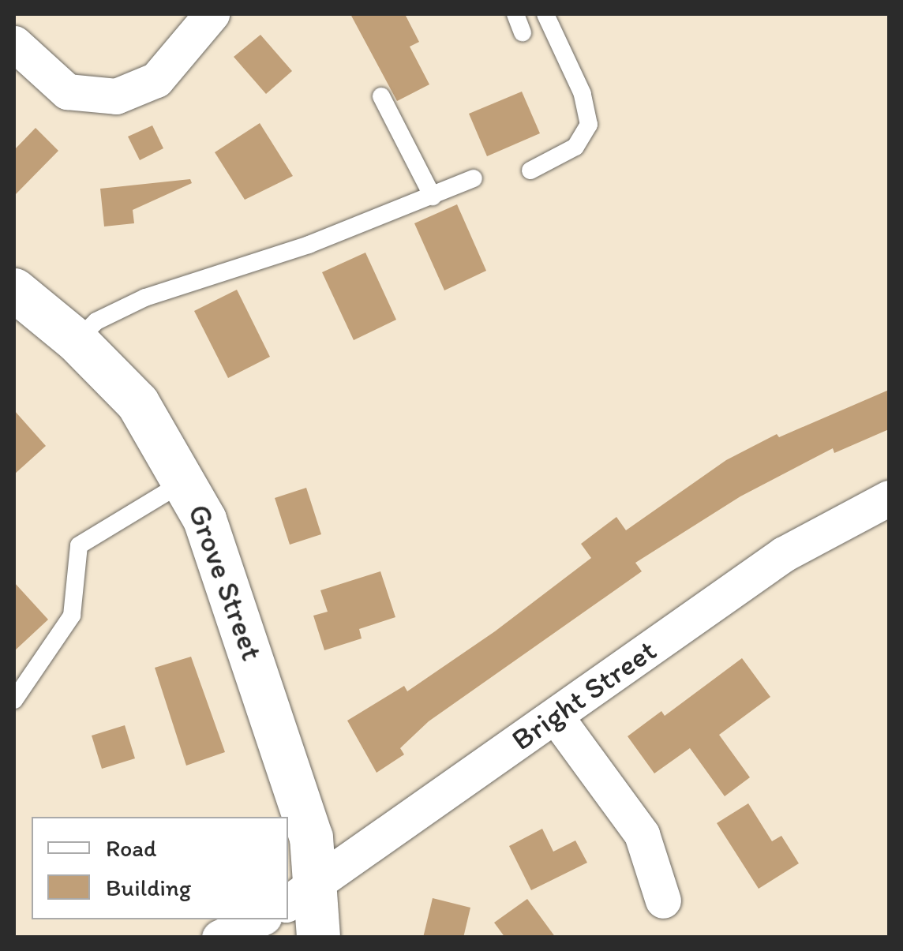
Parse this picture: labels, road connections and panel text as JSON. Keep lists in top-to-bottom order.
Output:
{
  "streets": {
    "street": ["Grove Street", "Bright Street"]
  },
  "crossings": [
    ["Grove Street", "Bright Street"]
  ],
  "legend": ["Road", "Building"]
}
